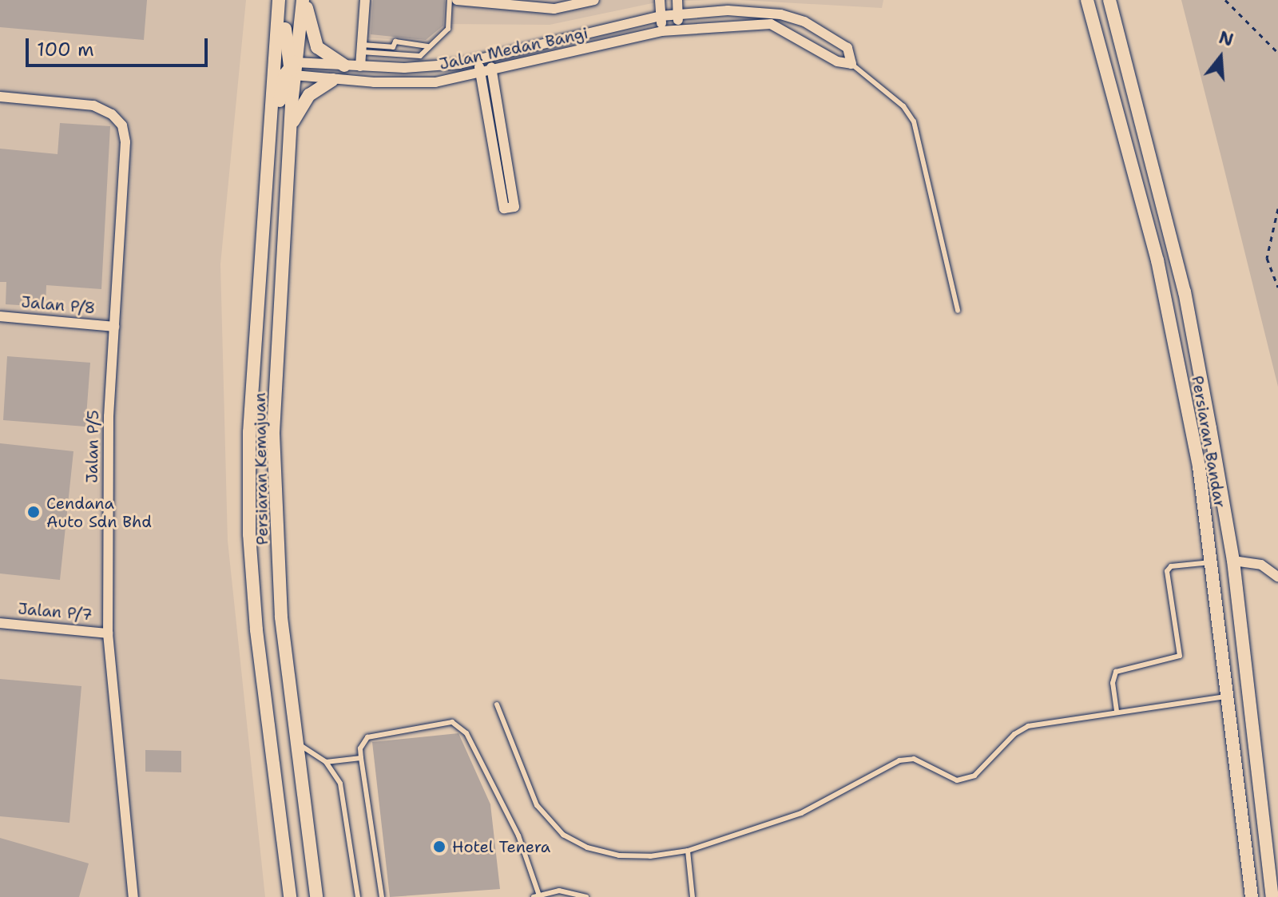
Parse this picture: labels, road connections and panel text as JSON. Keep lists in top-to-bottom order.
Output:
{
  "streets": {
    "main road": ["Persiaran Bandar", "Persiaran Kemajuan"],
    "street": [
      "Jalan Medan Bangi",
      "Jalan P/8",
      "Jalan P/5",
      "Jalan P/7"
    ]
  },
  "crossings": [
    ["Jalan Medan Bangi", "Persiaran Kemajuan"],
    ["Jalan P/8", "Jalan P/5"],
    ["Jalan P/5", "Jalan P/7"]
  ],
  "places": ["Cendana Auto Sdn Bhd", "Hotel Tenera"],
  "scale_bar": "100 m",
  "north": "top"
}
